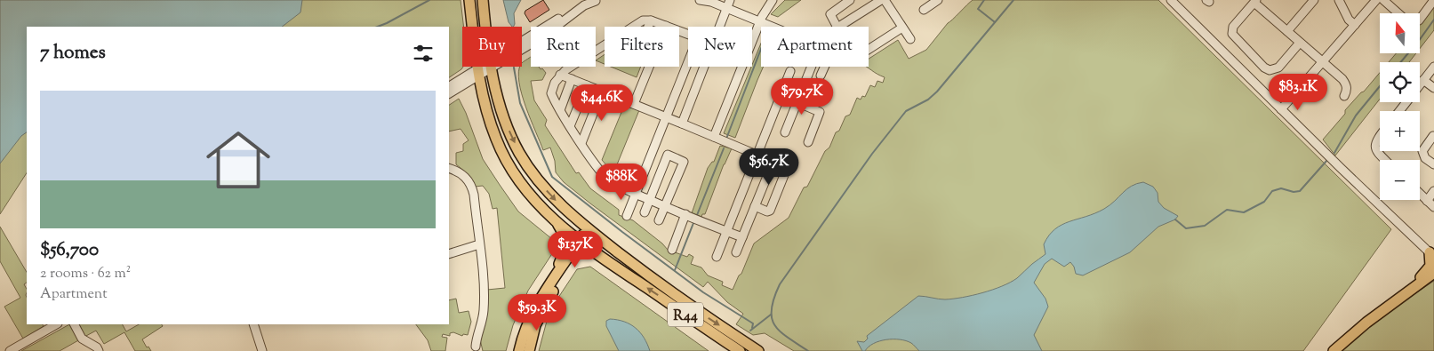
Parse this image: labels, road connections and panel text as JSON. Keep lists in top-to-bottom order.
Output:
{
  "streets": {
    "main road": ["R44"]
  },
  "north": "top",
  "page": {
    "map_buttons": ["+", "−"],
    "chip": [
      "Buy",
      "Rent",
      "Filters",
      "New",
      "Apartment"
    ],
    "heading": "7 homes",
    "price": [
      "$83.1K",
      "$79.7K",
      "$44.6K",
      "$56.7K",
      "$88K",
      "$137K",
      "$59.3K"
    ],
    "list": [
      {
        "name": "$56,700",
        "note": "2 rooms · 62 m² · Apartment"
      }
    ]
  }
}
